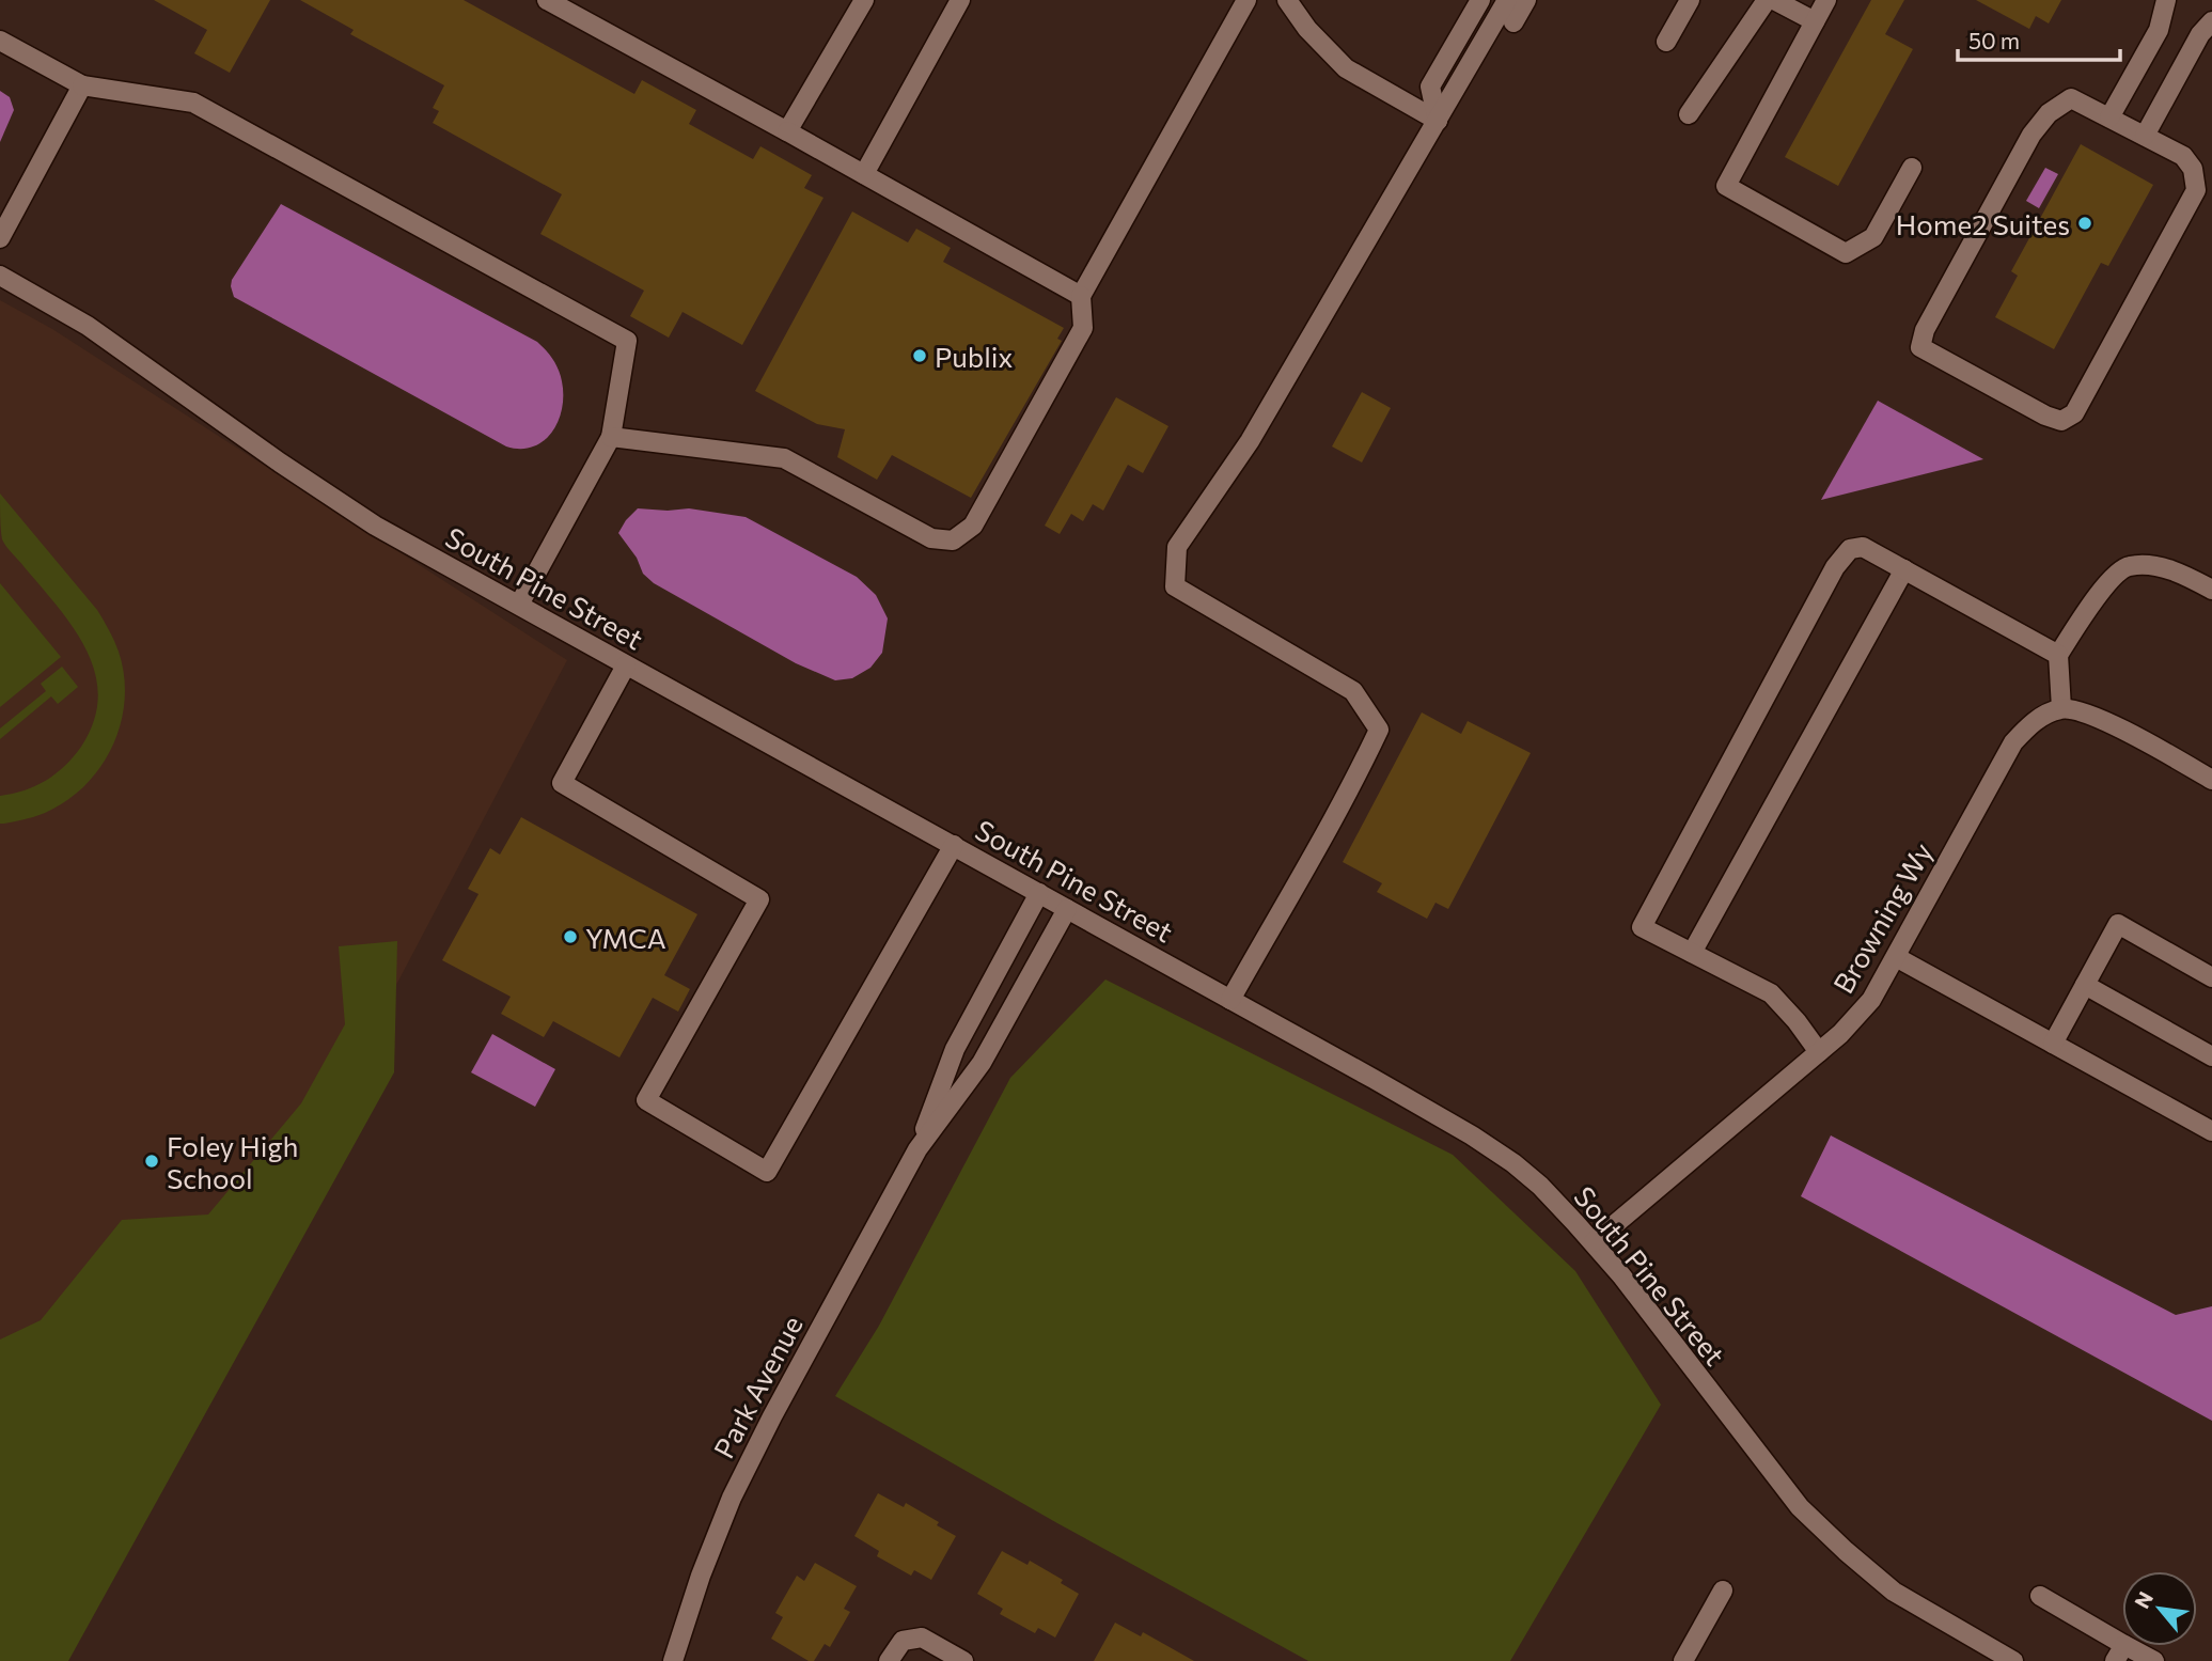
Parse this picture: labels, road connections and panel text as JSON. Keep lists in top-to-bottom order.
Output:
{
  "streets": {
    "street": ["South Pine Street", "Browning Wy", "Park Avenue"]
  },
  "crossings": [
    ["South Pine Street", "Browning Wy"],
    ["South Pine Street", "Park Avenue"]
  ],
  "places": [
    "Home2 Suites",
    "Publix",
    "YMCA",
    "Foley High School"
  ],
  "scale_bar": "50 m",
  "north": "top left"
}
